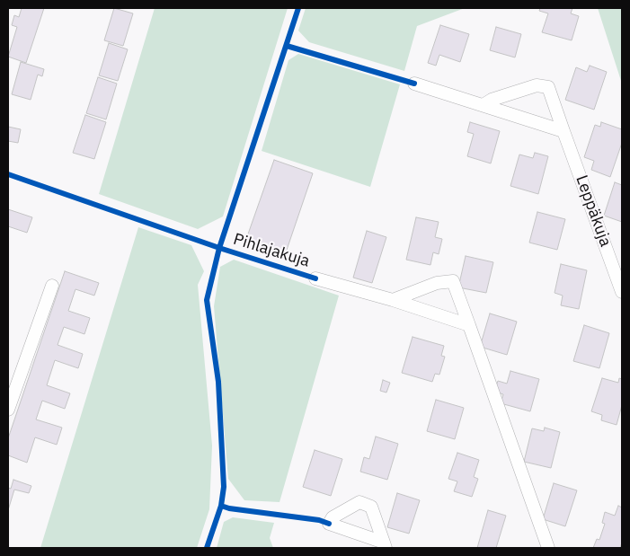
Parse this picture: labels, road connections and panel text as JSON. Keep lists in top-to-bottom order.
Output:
{
  "streets": {
    "street": ["Leppäkuja", "Pihlajakuja"]
  }
}
